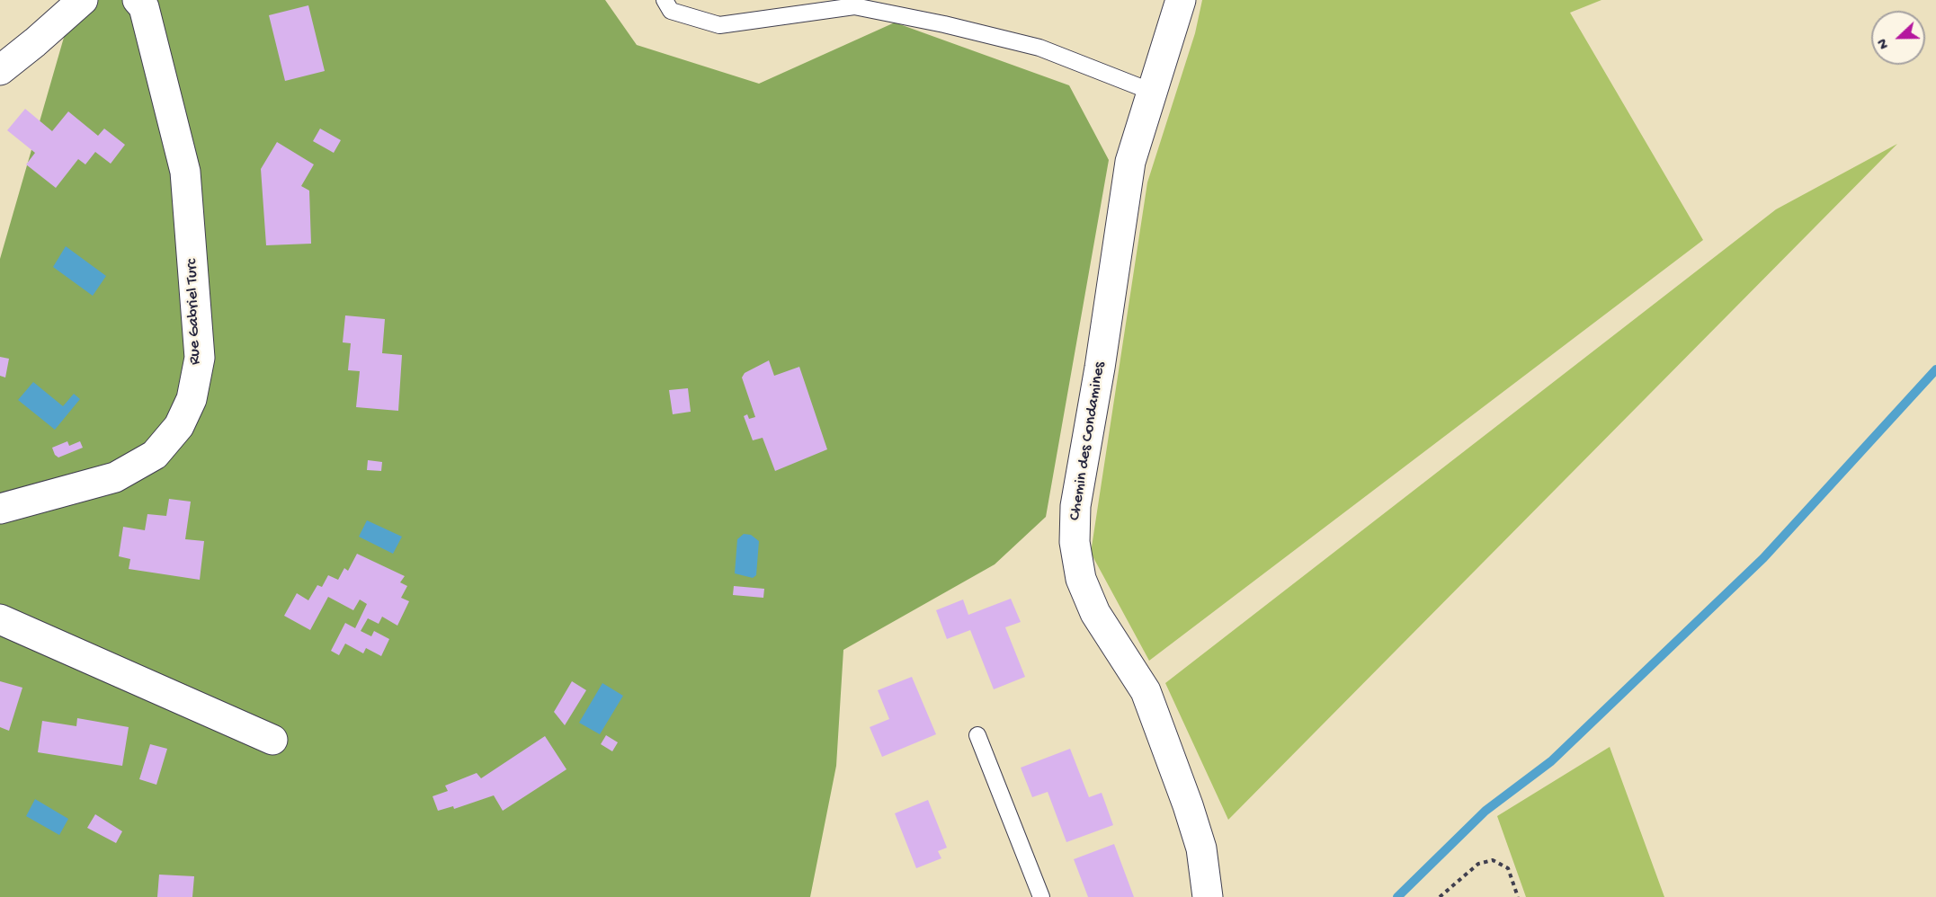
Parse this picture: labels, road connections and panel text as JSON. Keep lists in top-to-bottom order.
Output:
{
  "streets": {
    "street": ["Rue Gabriel Turc", "Chemin des Condamines"]
  },
  "north": "left"
}
